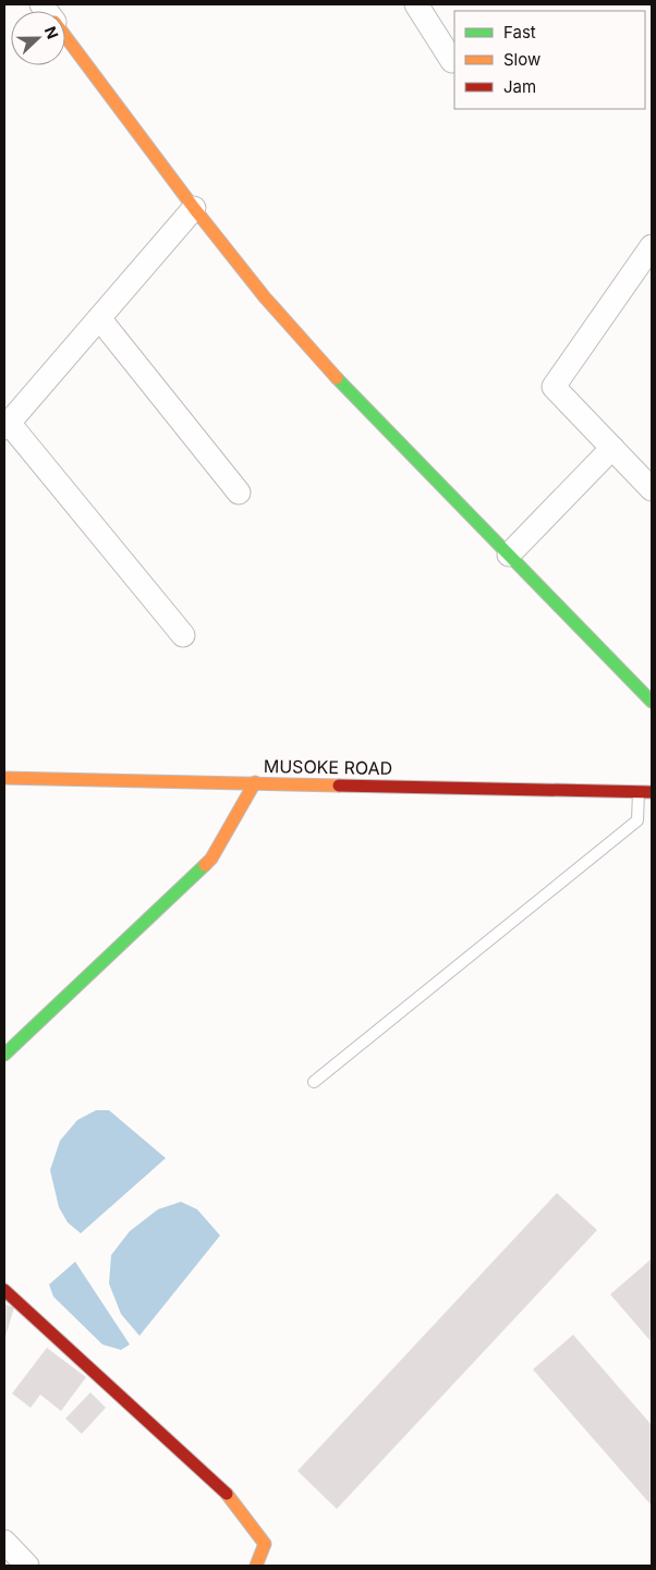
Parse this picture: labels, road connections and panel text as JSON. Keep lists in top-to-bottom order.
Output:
{
  "streets": {
    "street": ["MUSOKE ROAD"]
  },
  "legend": ["Fast", "Slow", "Jam"],
  "north": "right"
}
